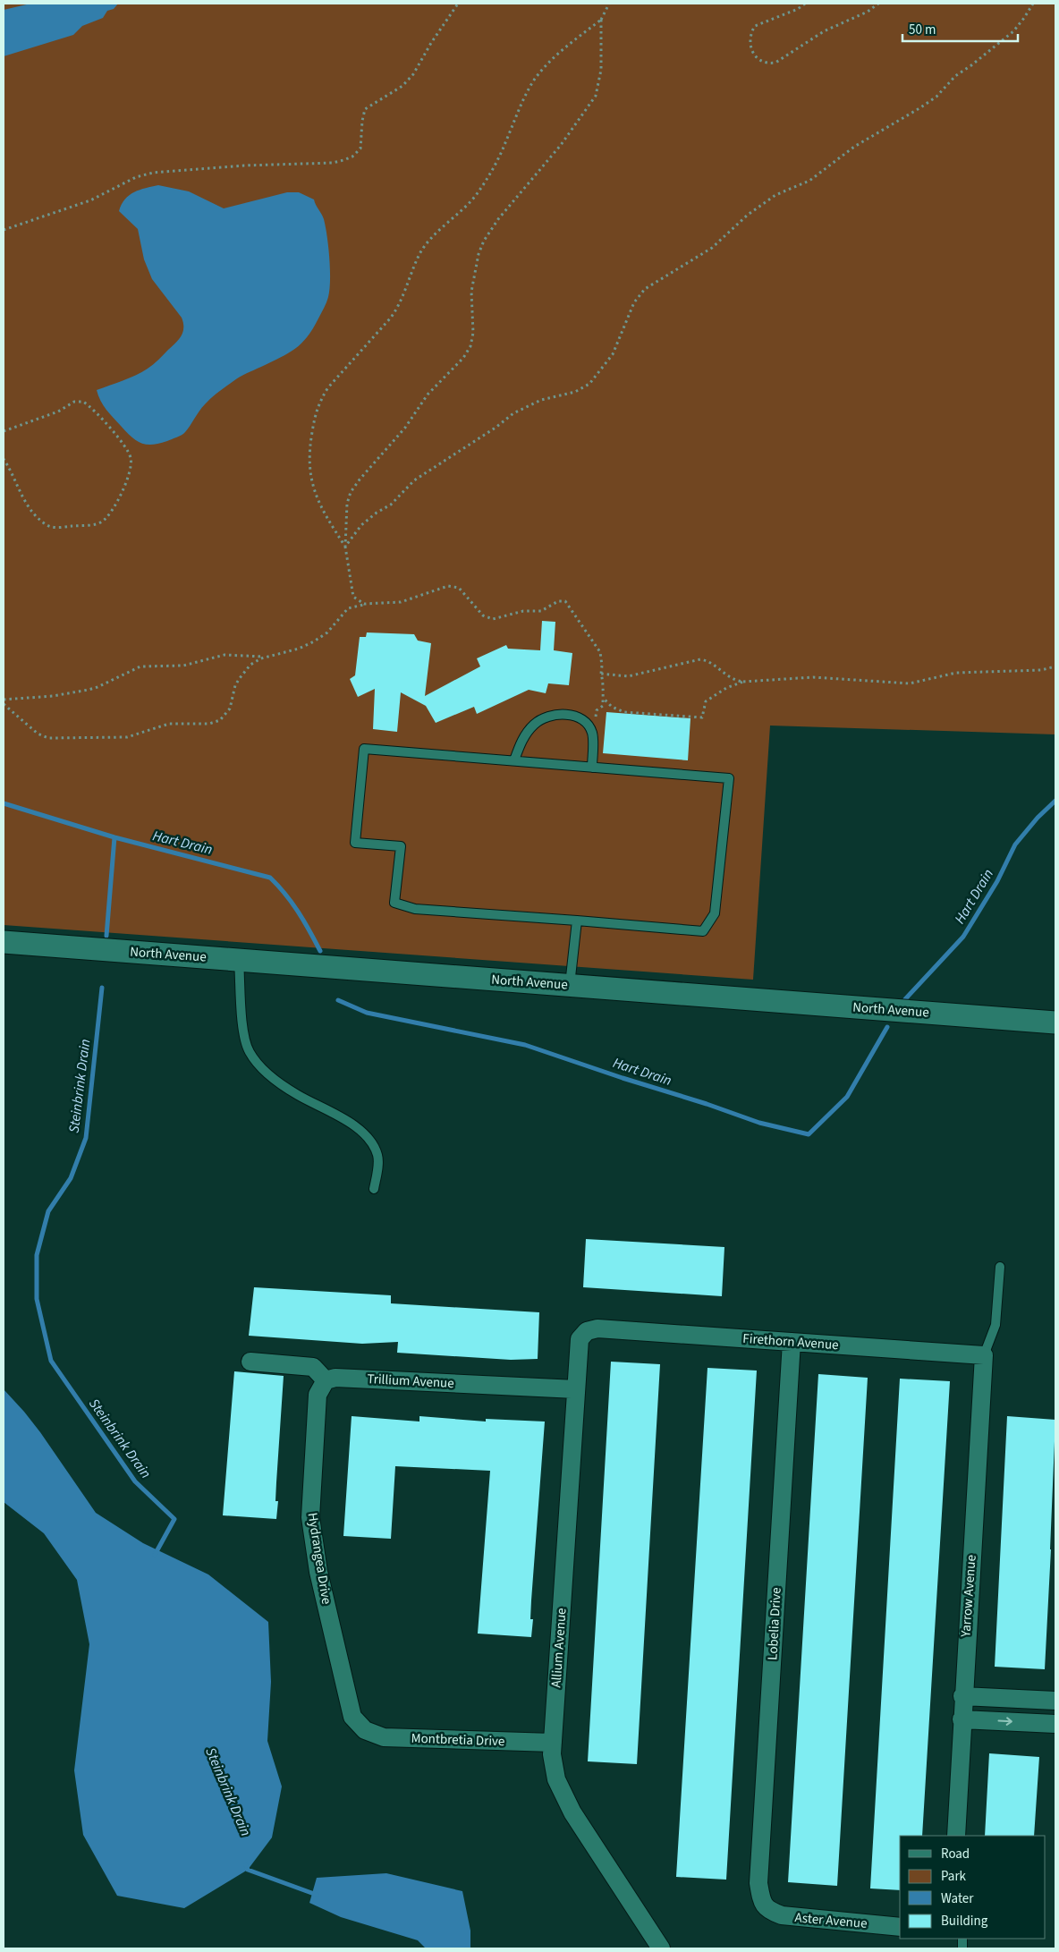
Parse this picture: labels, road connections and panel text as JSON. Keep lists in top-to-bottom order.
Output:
{
  "streets": {
    "street": [
      "North Avenue",
      "Firethorn Avenue",
      "Trillium Avenue",
      "Hydrangea Drive",
      "Yarrow Avenue",
      "Lobelia Drive",
      "Allium Avenue",
      "Montbretia Drive",
      "Aster Avenue"
    ]
  },
  "crossings": [
    ["Firethorn Avenue", "Yarrow Avenue"],
    ["Firethorn Avenue", "Lobelia Drive"],
    ["Firethorn Avenue", "Allium Avenue"],
    ["Trillium Avenue", "Hydrangea Drive"],
    ["Trillium Avenue", "Allium Avenue"],
    ["Hydrangea Drive", "Montbretia Drive"],
    ["Lobelia Drive", "Aster Avenue"],
    ["Allium Avenue", "Montbretia Drive"]
  ],
  "water": ["Hart Drain", "Steinbrink Drain"],
  "legend": [
    "Road",
    "Park",
    "Water",
    "Building"
  ],
  "scale_bar": "50 m"
}
